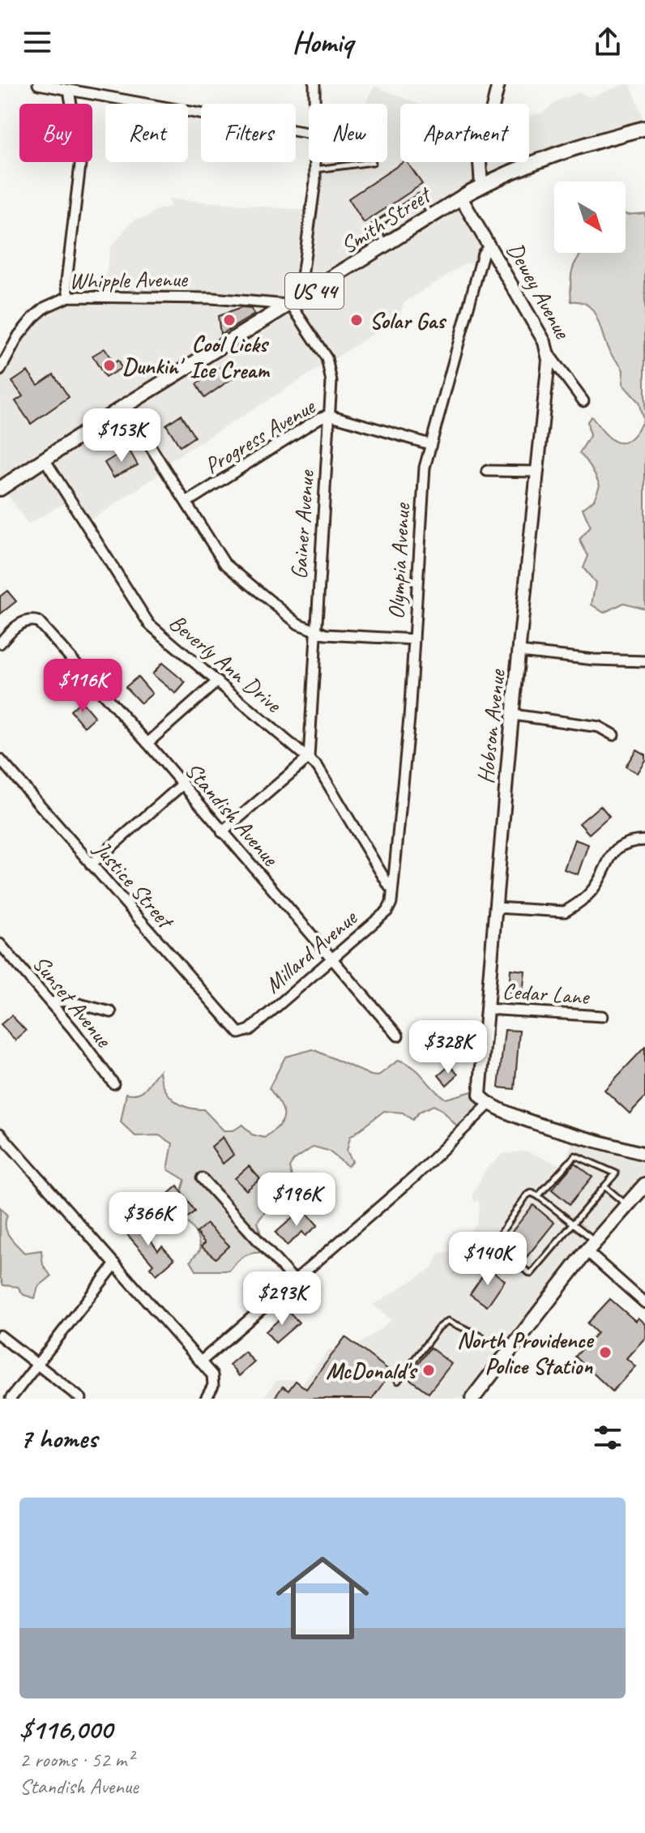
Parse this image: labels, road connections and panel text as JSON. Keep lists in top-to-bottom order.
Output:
{
  "streets": {
    "main road": ["Smith Street", "US 44"],
    "street": [
      "Whipple Avenue",
      "Dewey Avenue",
      "Progress Avenue",
      "Gainer Avenue",
      "Olympia Avenue",
      "Beverly Ann Drive",
      "Hobson Avenue",
      "Standish Avenue",
      "Justice Street",
      "Millard Avenue",
      "Cedar Lane",
      "Sunset Avenue"
    ]
  },
  "crossings": [
    ["Smith Street", "Whipple Avenue"],
    ["Smith Street", "Dewey Avenue"],
    ["Smith Street", "Gainer Avenue"],
    ["Smith Street", "Beverly Ann Drive"],
    ["Whipple Avenue", "Gainer Avenue"],
    ["Dewey Avenue", "Olympia Avenue"],
    ["Dewey Avenue", "Hobson Avenue"],
    ["Progress Avenue", "Gainer Avenue"],
    ["Progress Avenue", "Olympia Avenue"],
    ["Gainer Avenue", "Beverly Ann Drive"],
    ["Olympia Avenue", "Beverly Ann Drive"],
    ["Olympia Avenue", "Millard Avenue"],
    ["Beverly Ann Drive", "Millard Avenue"],
    ["Hobson Avenue", "Cedar Lane"],
    ["Standish Avenue", "Millard Avenue"],
    ["Justice Street", "Millard Avenue"]
  ],
  "places": [
    "Cool Licks Ice Cream",
    "Solar Gas",
    "Dunkin'",
    "North Providence Police Station",
    "McDonald's"
  ],
  "north": "bottom right",
  "page": {
    "header": "Homiq",
    "chip": [
      "Buy",
      "Rent",
      "Filters",
      "New",
      "Apartment"
    ],
    "price": [
      "$153K",
      "$116K",
      "$328K",
      "$196K",
      "$366K",
      "$140K",
      "$293K"
    ],
    "heading": "7 homes",
    "list": [
      {
        "name": "$116,000",
        "note": "2 rooms · 52 m² · Standish Avenue"
      }
    ]
  }
}
